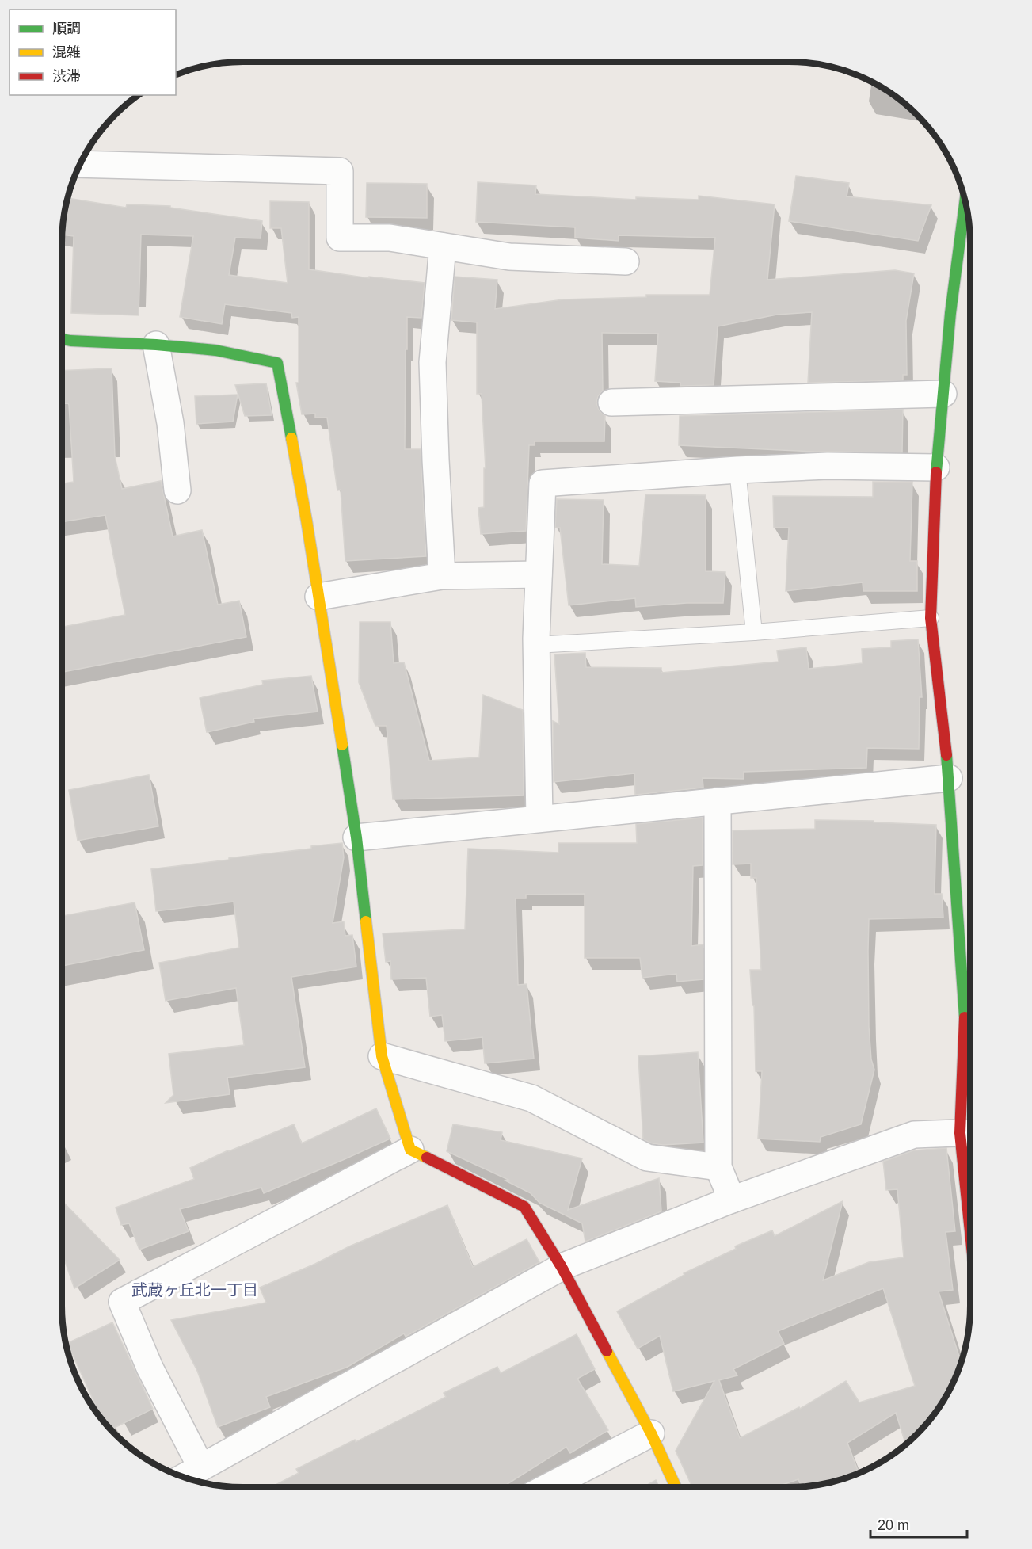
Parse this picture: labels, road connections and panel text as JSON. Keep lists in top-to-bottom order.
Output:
{
  "districts": ["武蔵ヶ丘北一丁目"],
  "legend": ["順調", "混雑", "渋滞"],
  "scale_bar": "20 m"
}
